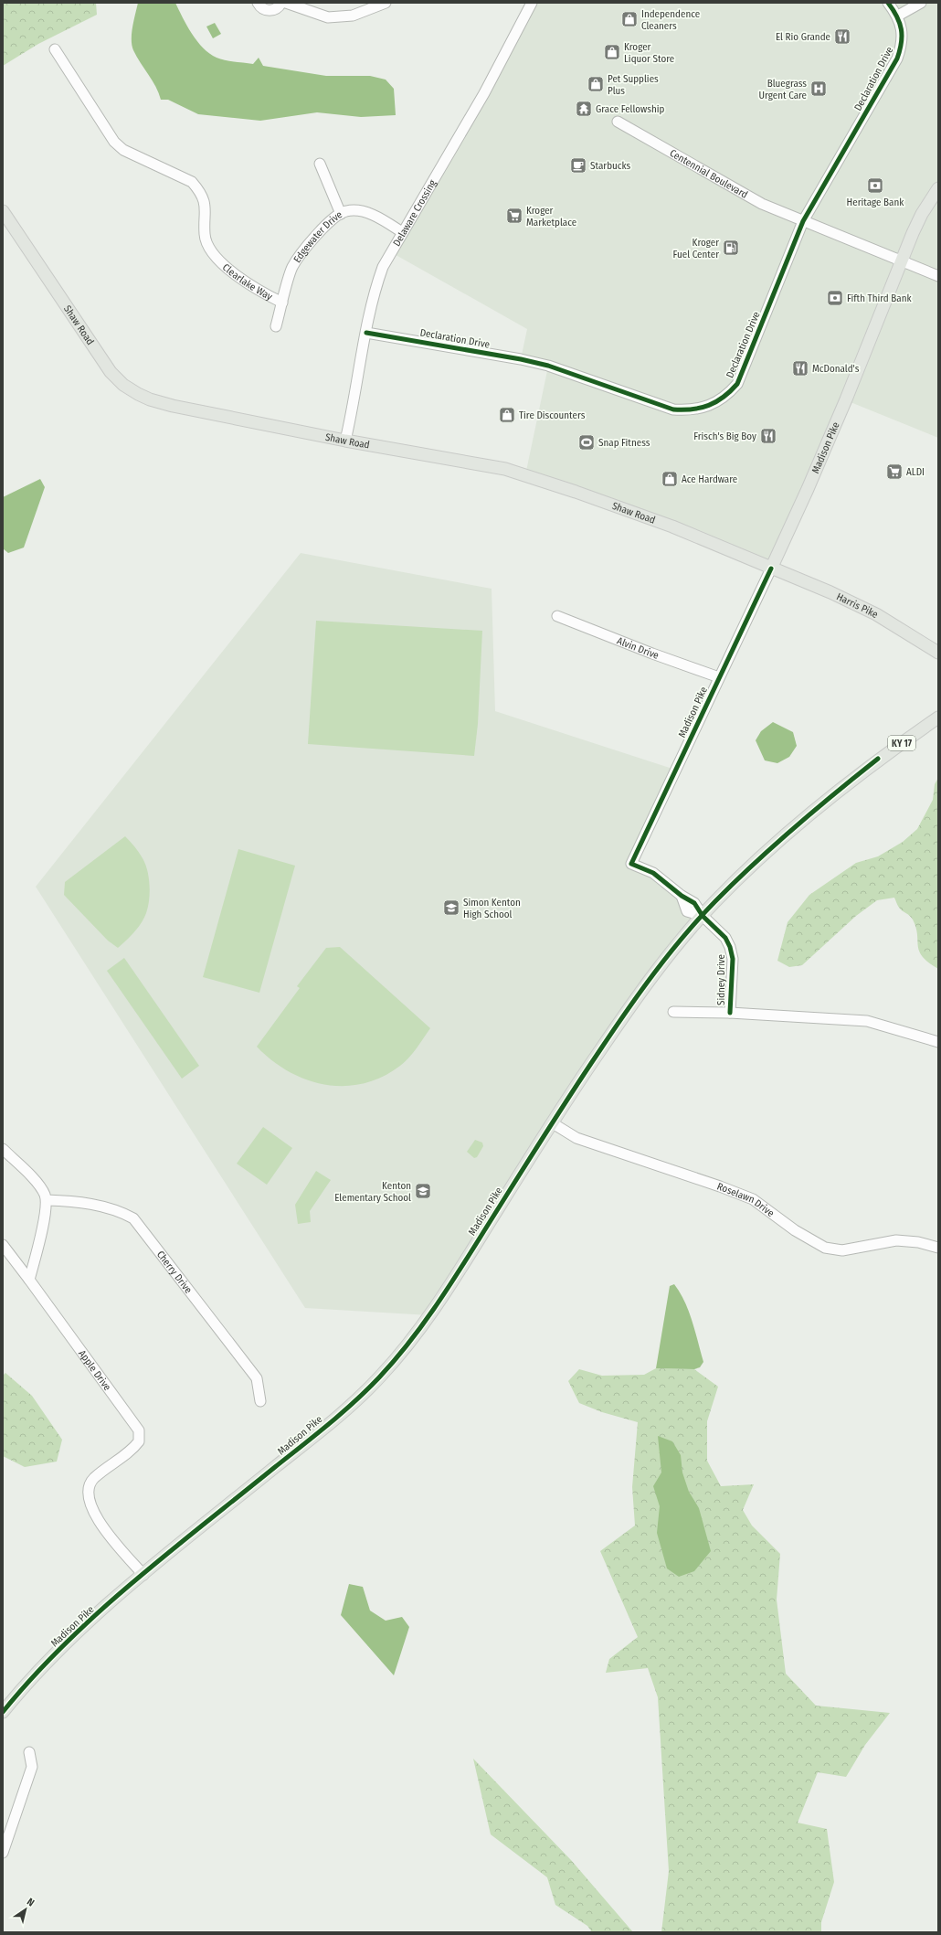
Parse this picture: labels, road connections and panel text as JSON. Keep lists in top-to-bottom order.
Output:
{
  "streets": {
    "main road": [
      "Shaw Road",
      "Madison Pike",
      "Harris Pike",
      "KY 17"
    ],
    "street": [
      "Declaration Drive",
      "Centennial Boulevard",
      "Delaware Crossing",
      "Edgewater Drive",
      "Clearlake Way",
      "Alvin Drive",
      "Sidney Drive",
      "Roselawn Drive",
      "Cherry Drive",
      "Apple Drive"
    ]
  },
  "crossings": [
    ["Declaration Drive", "Centennial Boulevard"],
    ["Declaration Drive", "Delaware Crossing"],
    ["Centennial Boulevard", "Madison Pike"],
    ["Delaware Crossing", "Edgewater Drive"],
    ["Delaware Crossing", "Shaw Road"],
    ["Edgewater Drive", "Clearlake Way"],
    ["Shaw Road", "Madison Pike"],
    ["Shaw Road", "Harris Pike"],
    ["Madison Pike", "Harris Pike"],
    ["Madison Pike", "Alvin Drive"],
    ["Madison Pike", "KY 17"],
    ["Madison Pike", "Sidney Drive"],
    ["Madison Pike", "Roselawn Drive"],
    ["Madison Pike", "Apple Drive"],
    ["KY 17", "Sidney Drive"],
    ["KY 17", "Roselawn Drive"]
  ],
  "places": {
    "shop": [
      "Independence Cleaners",
      "Kroger Liquor Store",
      "Pet Supplies Plus",
      "Tire Discounters",
      "Ace Hardware"
    ],
    "restaurant": ["El Rio Grande", "McDonald's", "Frisch's Big Boy"],
    "hospital": ["Bluegrass Urgent Care"],
    "temple": ["Grace Fellowship"],
    "cafe": ["Starbucks"],
    "bank": ["Heritage Bank", "Fifth Third Bank"],
    "supermarket": ["Kroger Marketplace", "ALDI"],
    "fuel station": ["Kroger Fuel Center"],
    "sports": ["Snap Fitness"],
    "school or university": ["Simon Kenton High School", "Kenton Elementary School"]
  },
  "north": "top right"
}
